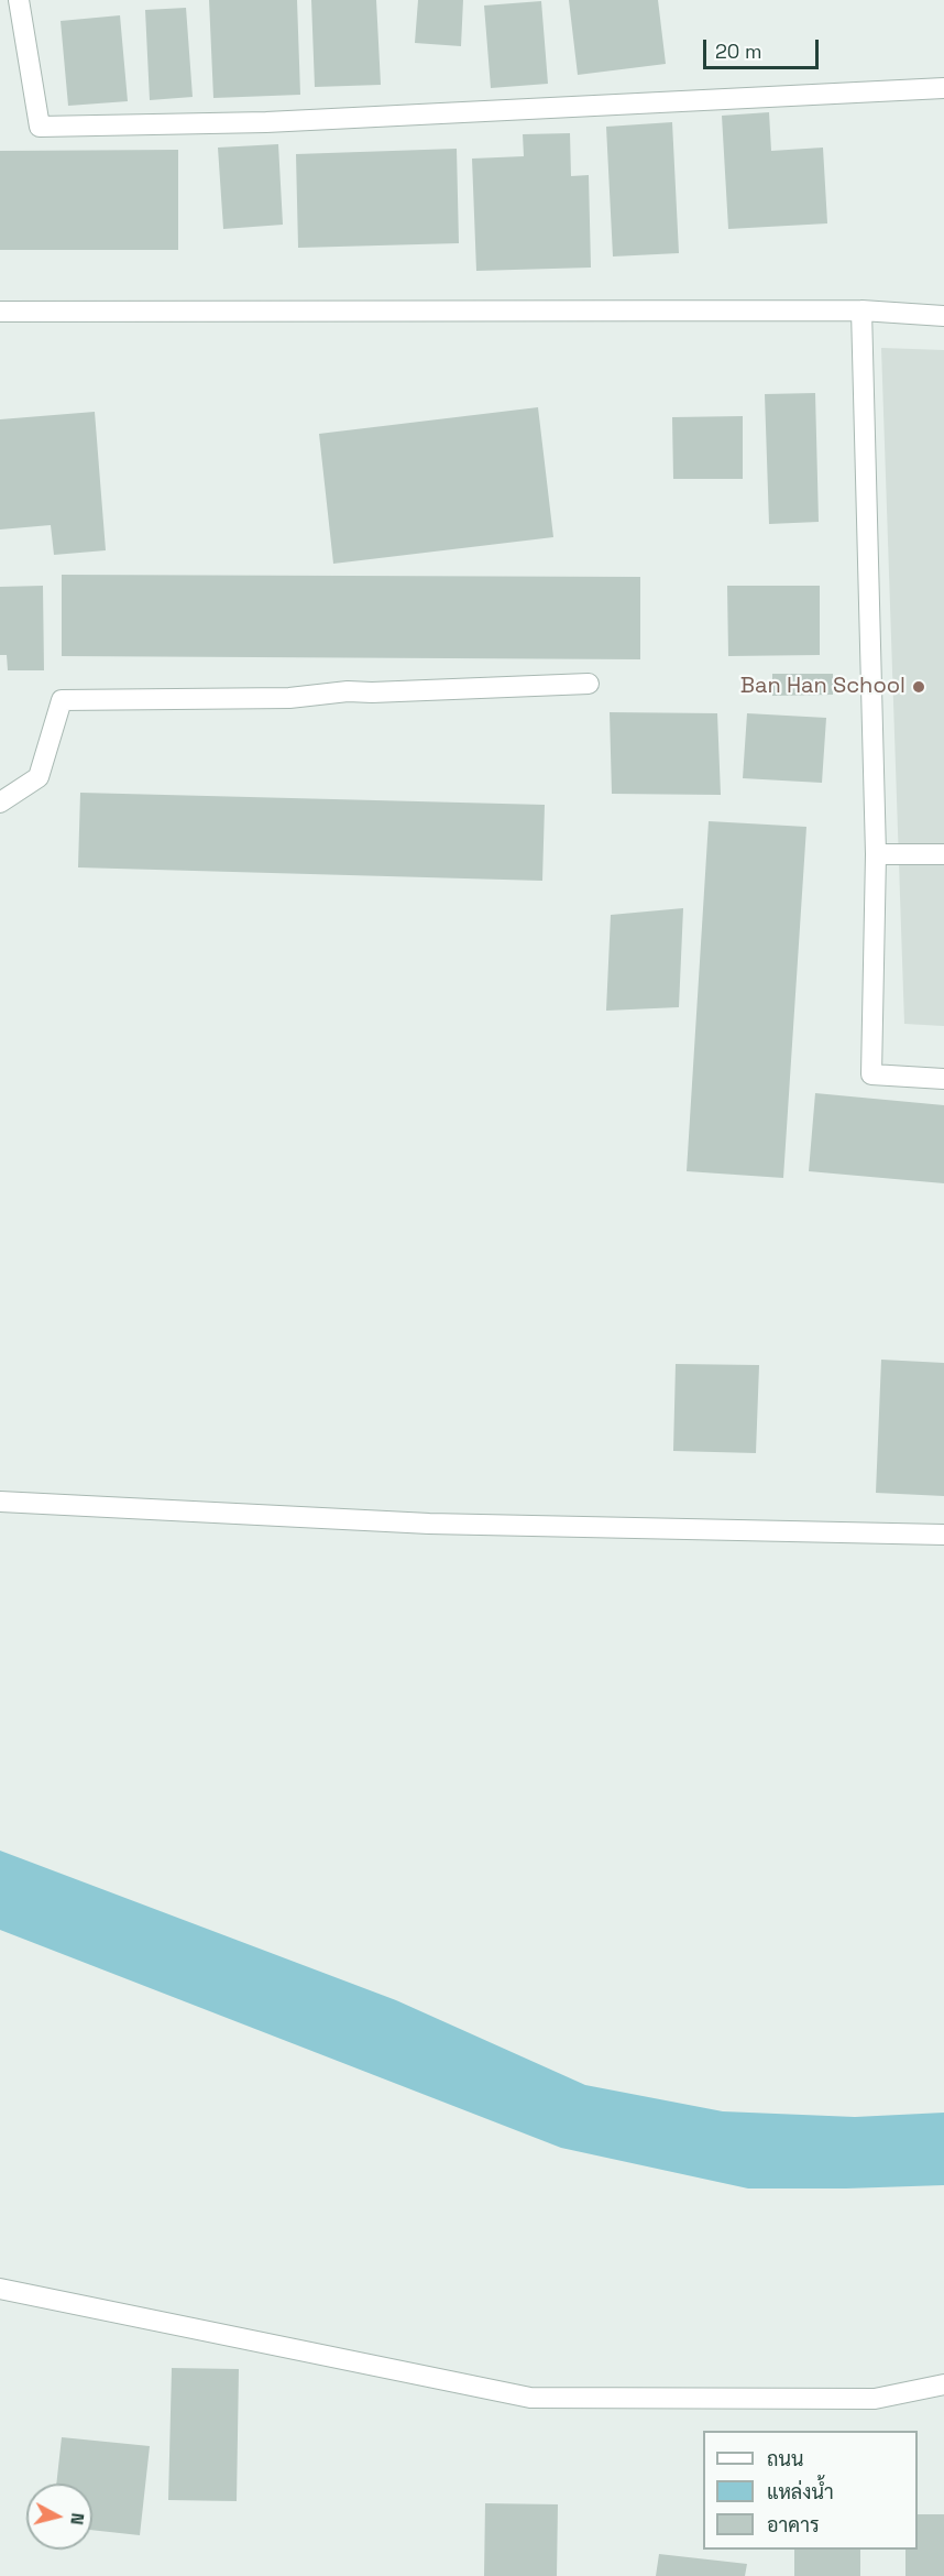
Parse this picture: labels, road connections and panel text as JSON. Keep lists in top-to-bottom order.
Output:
{
  "places": ["Ban Han School"],
  "legend": ["ถนน", "แหล่งน้ำ", "อาคาร"],
  "scale_bar": "20 m",
  "north": "right"
}
